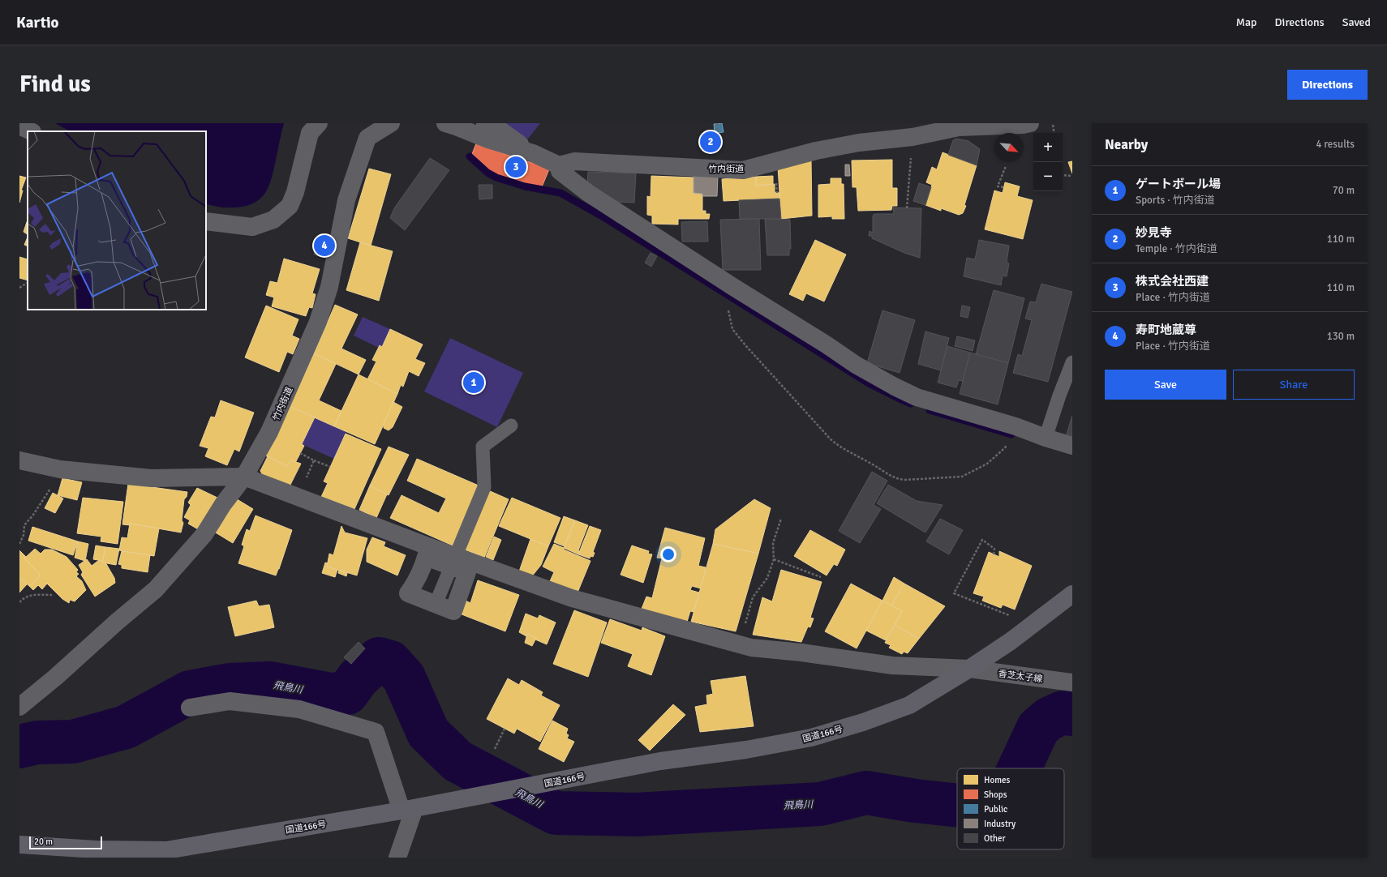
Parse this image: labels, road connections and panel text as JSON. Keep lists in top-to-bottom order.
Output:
{
  "streets": {
    "highway": ["国道166号"],
    "main road": ["香芝太子線"],
    "street": ["竹内街道"]
  },
  "crossings": [
    ["香芝太子線", "国道166号"]
  ],
  "water": ["飛鳥川"],
  "legend": [
    "Homes",
    "Shops",
    "Public",
    "Industry",
    "Other"
  ],
  "scale_bar": "20 m",
  "north": "bottom right",
  "page": {
    "header": "Kartio",
    "nav": ["Map", "Directions", "Saved"],
    "buttons": [
      "Directions",
      ["Save", "Share"]
    ],
    "title": "Find us",
    "heading": ["Nearby", "4 results"],
    "pins": [
      "2",
      "3",
      "4",
      "1"
    ],
    "map_buttons": ["+", "−"],
    "list": [
      {
        "mark": "1",
        "name": "ゲートボール場",
        "note": "Sports · 竹内街道",
        "value": "70 m"
      },
      {
        "mark": "2",
        "name": "妙見寺",
        "note": "Temple · 竹内街道",
        "value": "110 m"
      },
      {
        "mark": "3",
        "name": "株式会社西建",
        "note": "Place · 竹内街道",
        "value": "110 m"
      },
      {
        "mark": "4",
        "name": "寿町地蔵尊",
        "note": "Place · 竹内街道",
        "value": "130 m"
      }
    ],
    "scale": "20 m"
  }
}
